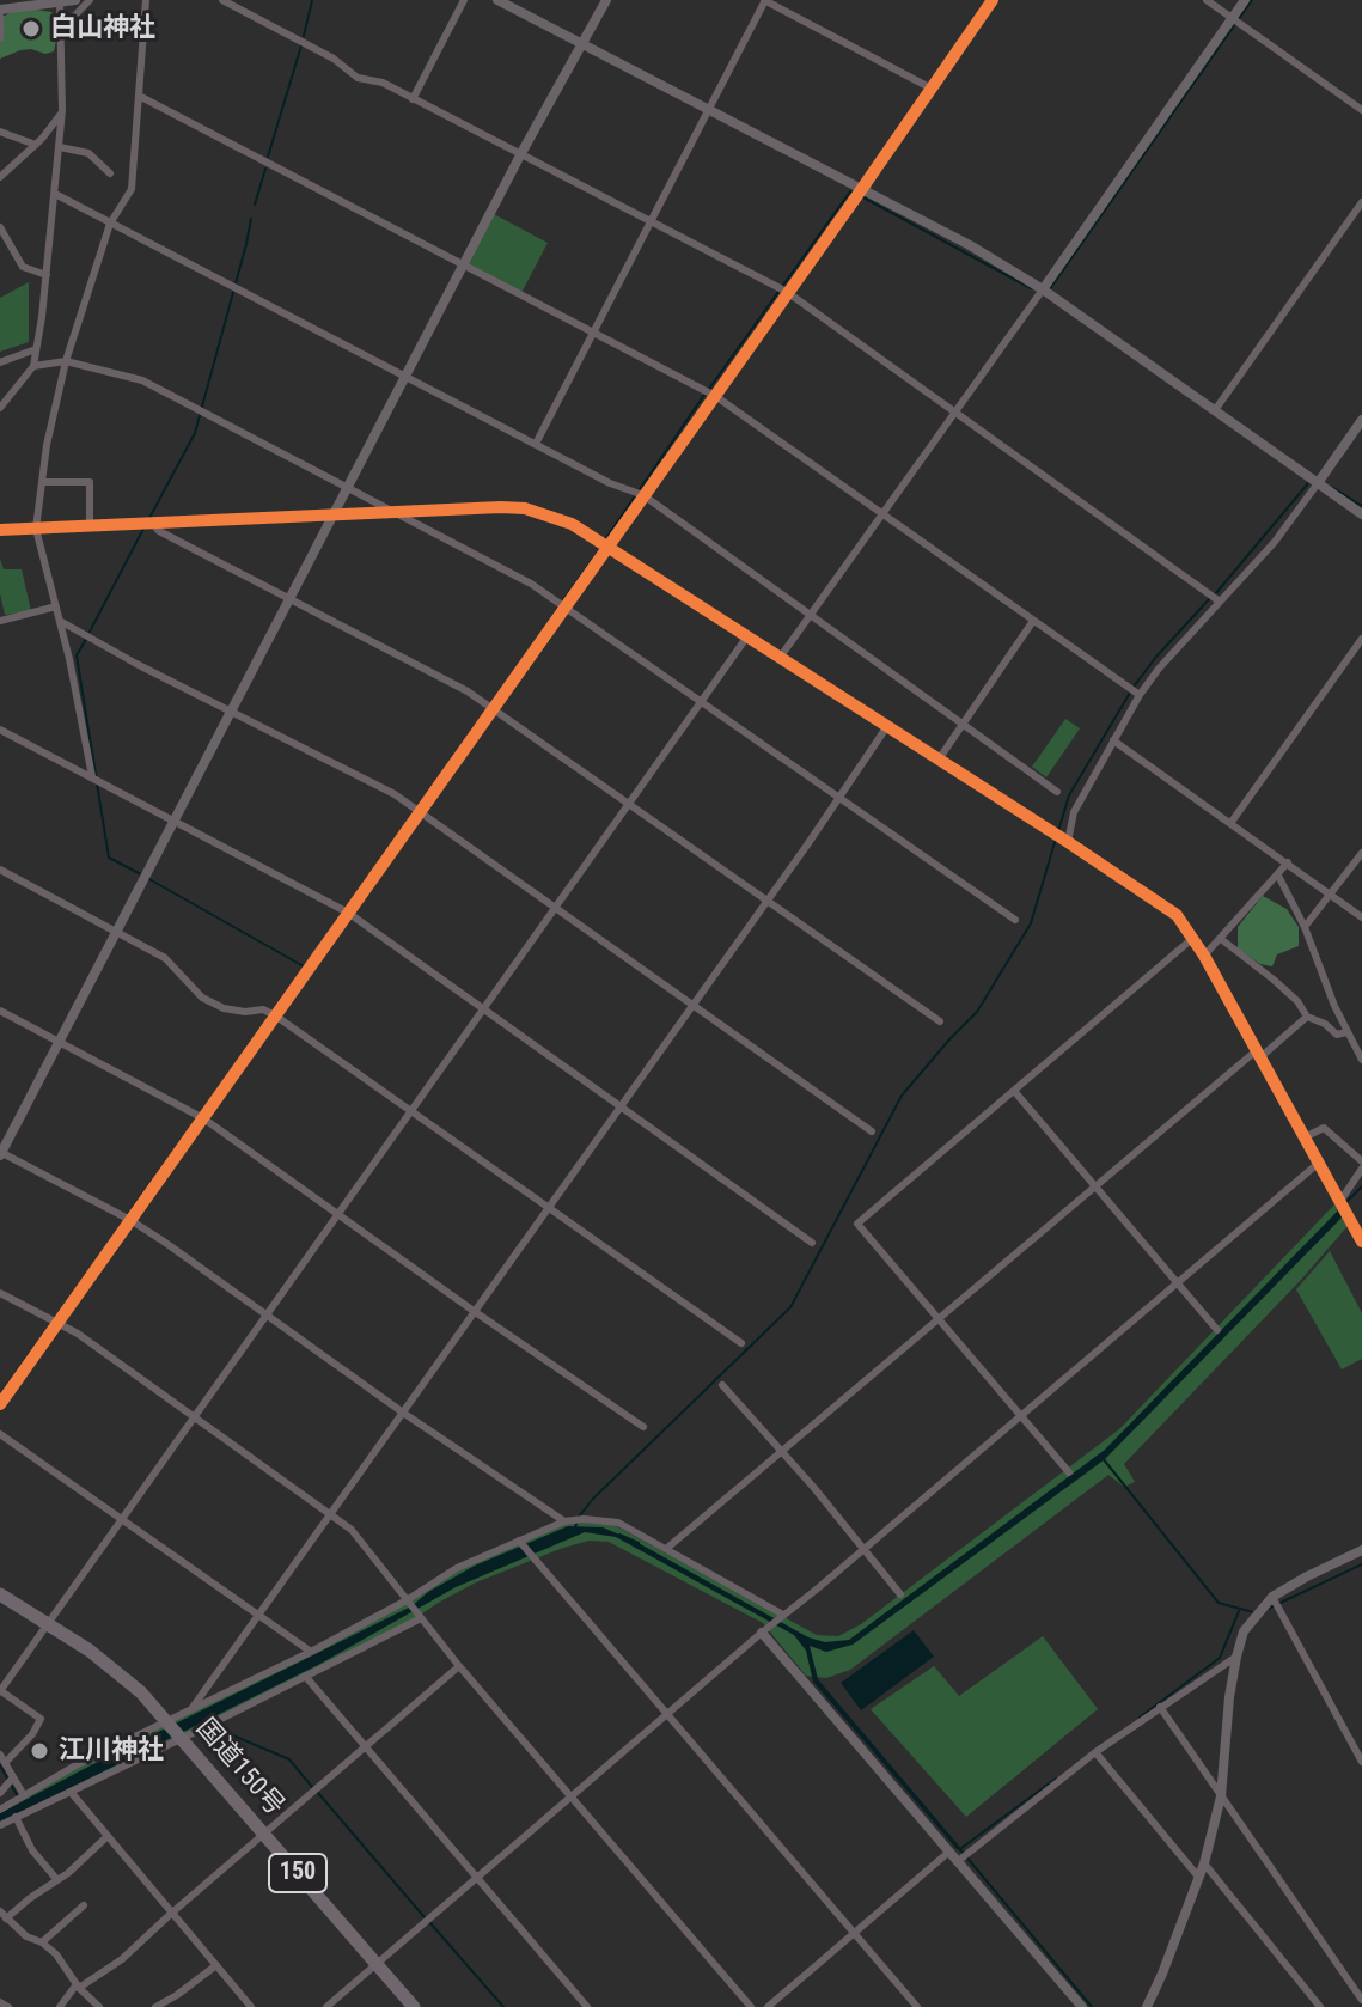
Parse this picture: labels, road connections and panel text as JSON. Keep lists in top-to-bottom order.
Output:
{
  "streets": {
    "highway": ["国道150号", "150"]
  },
  "places": ["白山神社", "江川神社"]
}
